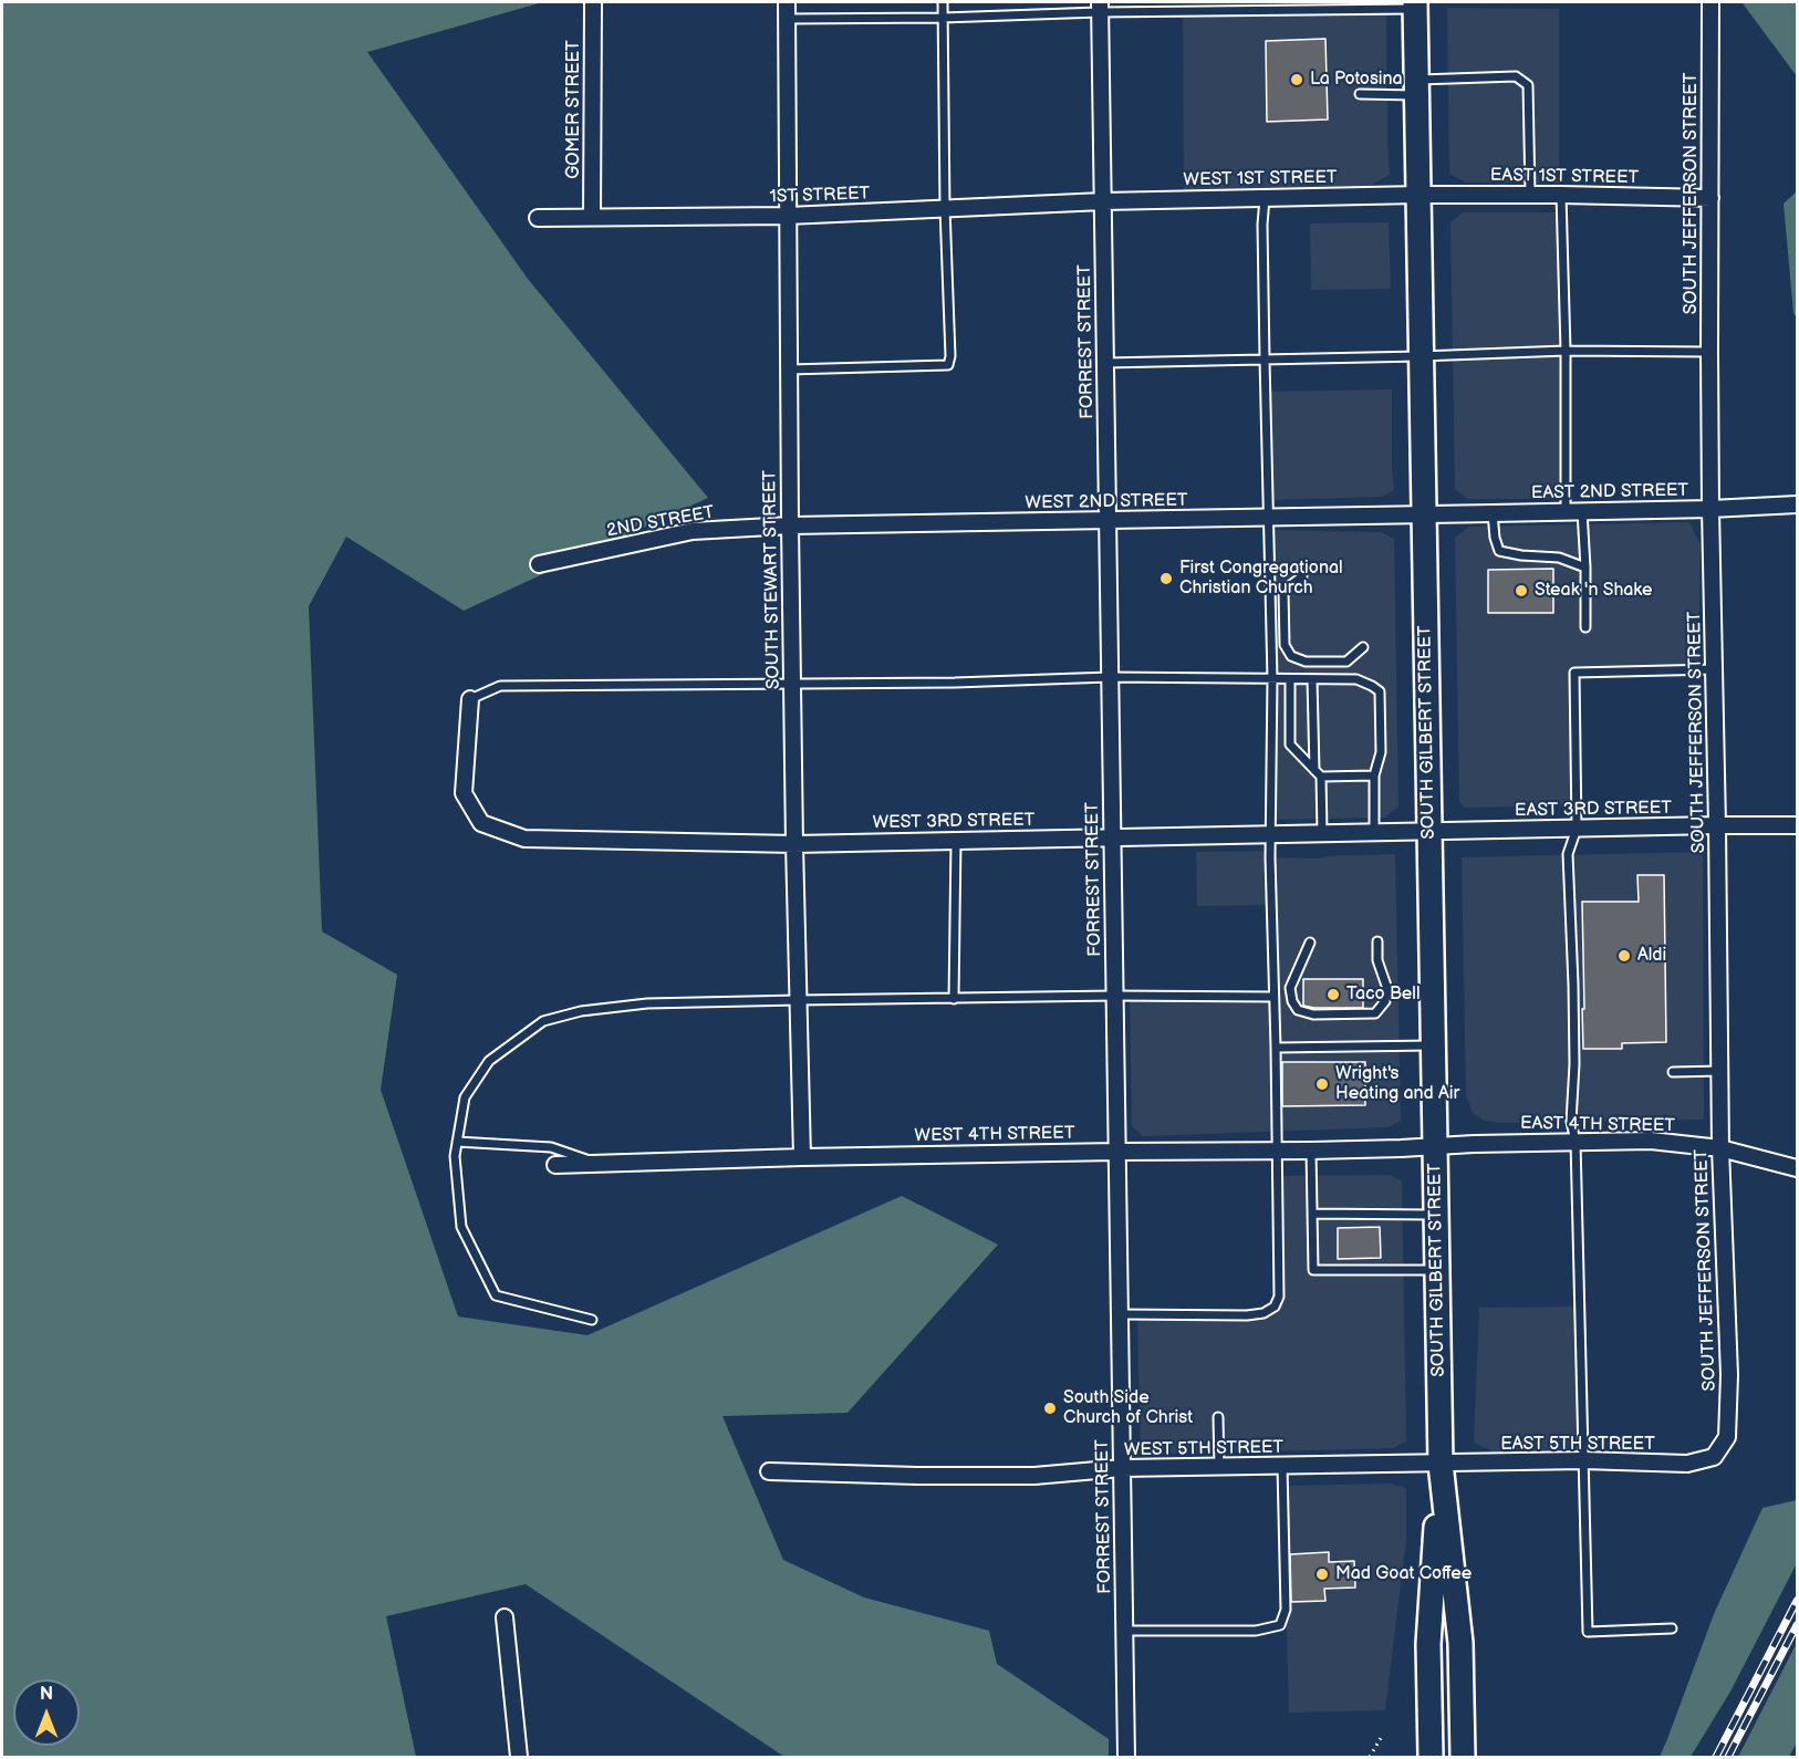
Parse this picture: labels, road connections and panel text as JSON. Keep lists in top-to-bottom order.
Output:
{
  "streets": {
    "main road": ["SOUTH GILBERT STREET"],
    "street": [
      "GOMER STREET",
      "EAST 1ST STREET",
      "WEST 1ST STREET",
      "SOUTH JEFFERSON STREET",
      "1ST STREET",
      "FORREST STREET",
      "EAST 2ND STREET",
      "WEST 2ND STREET",
      "2ND STREET",
      "SOUTH STEWART STREET",
      "EAST 3RD STREET",
      "WEST 3RD STREET",
      "EAST 4TH STREET",
      "WEST 4TH STREET",
      "EAST 5TH STREET",
      "WEST 5TH STREET"
    ]
  },
  "crossings": [
    ["GOMER STREET", "1ST STREET"],
    ["EAST 1ST STREET", "WEST 1ST STREET"],
    ["EAST 1ST STREET", "SOUTH JEFFERSON STREET"],
    ["EAST 1ST STREET", "SOUTH GILBERT STREET"],
    ["WEST 1ST STREET", "1ST STREET"],
    ["WEST 1ST STREET", "FORREST STREET"],
    ["WEST 1ST STREET", "SOUTH GILBERT STREET"],
    ["SOUTH JEFFERSON STREET", "EAST 2ND STREET"],
    ["SOUTH JEFFERSON STREET", "EAST 3RD STREET"],
    ["SOUTH JEFFERSON STREET", "EAST 4TH STREET"],
    ["SOUTH JEFFERSON STREET", "EAST 5TH STREET"],
    ["1ST STREET", "FORREST STREET"],
    ["1ST STREET", "SOUTH STEWART STREET"],
    ["FORREST STREET", "WEST 2ND STREET"],
    ["FORREST STREET", "WEST 3RD STREET"],
    ["FORREST STREET", "WEST 4TH STREET"],
    ["FORREST STREET", "WEST 5TH STREET"],
    ["EAST 2ND STREET", "WEST 2ND STREET"],
    ["EAST 2ND STREET", "SOUTH GILBERT STREET"],
    ["WEST 2ND STREET", "2ND STREET"],
    ["WEST 2ND STREET", "SOUTH STEWART STREET"],
    ["WEST 2ND STREET", "SOUTH GILBERT STREET"],
    ["2ND STREET", "SOUTH STEWART STREET"],
    ["SOUTH STEWART STREET", "WEST 3RD STREET"],
    ["SOUTH STEWART STREET", "WEST 4TH STREET"],
    ["SOUTH GILBERT STREET", "EAST 3RD STREET"],
    ["SOUTH GILBERT STREET", "WEST 3RD STREET"],
    ["SOUTH GILBERT STREET", "EAST 4TH STREET"],
    ["SOUTH GILBERT STREET", "WEST 4TH STREET"],
    ["SOUTH GILBERT STREET", "EAST 5TH STREET"],
    ["SOUTH GILBERT STREET", "WEST 5TH STREET"],
    ["EAST 3RD STREET", "WEST 3RD STREET"],
    ["EAST 4TH STREET", "WEST 4TH STREET"],
    ["EAST 5TH STREET", "WEST 5TH STREET"]
  ],
  "places": [
    "La Potosina",
    "First Congregational Christian Church",
    "Steak 'n Shake",
    "Aldi",
    "Taco Bell",
    "Wright's Heating and Air",
    "South Side Church of Christ",
    "Mad Goat Coffee"
  ],
  "north": "top"
}
